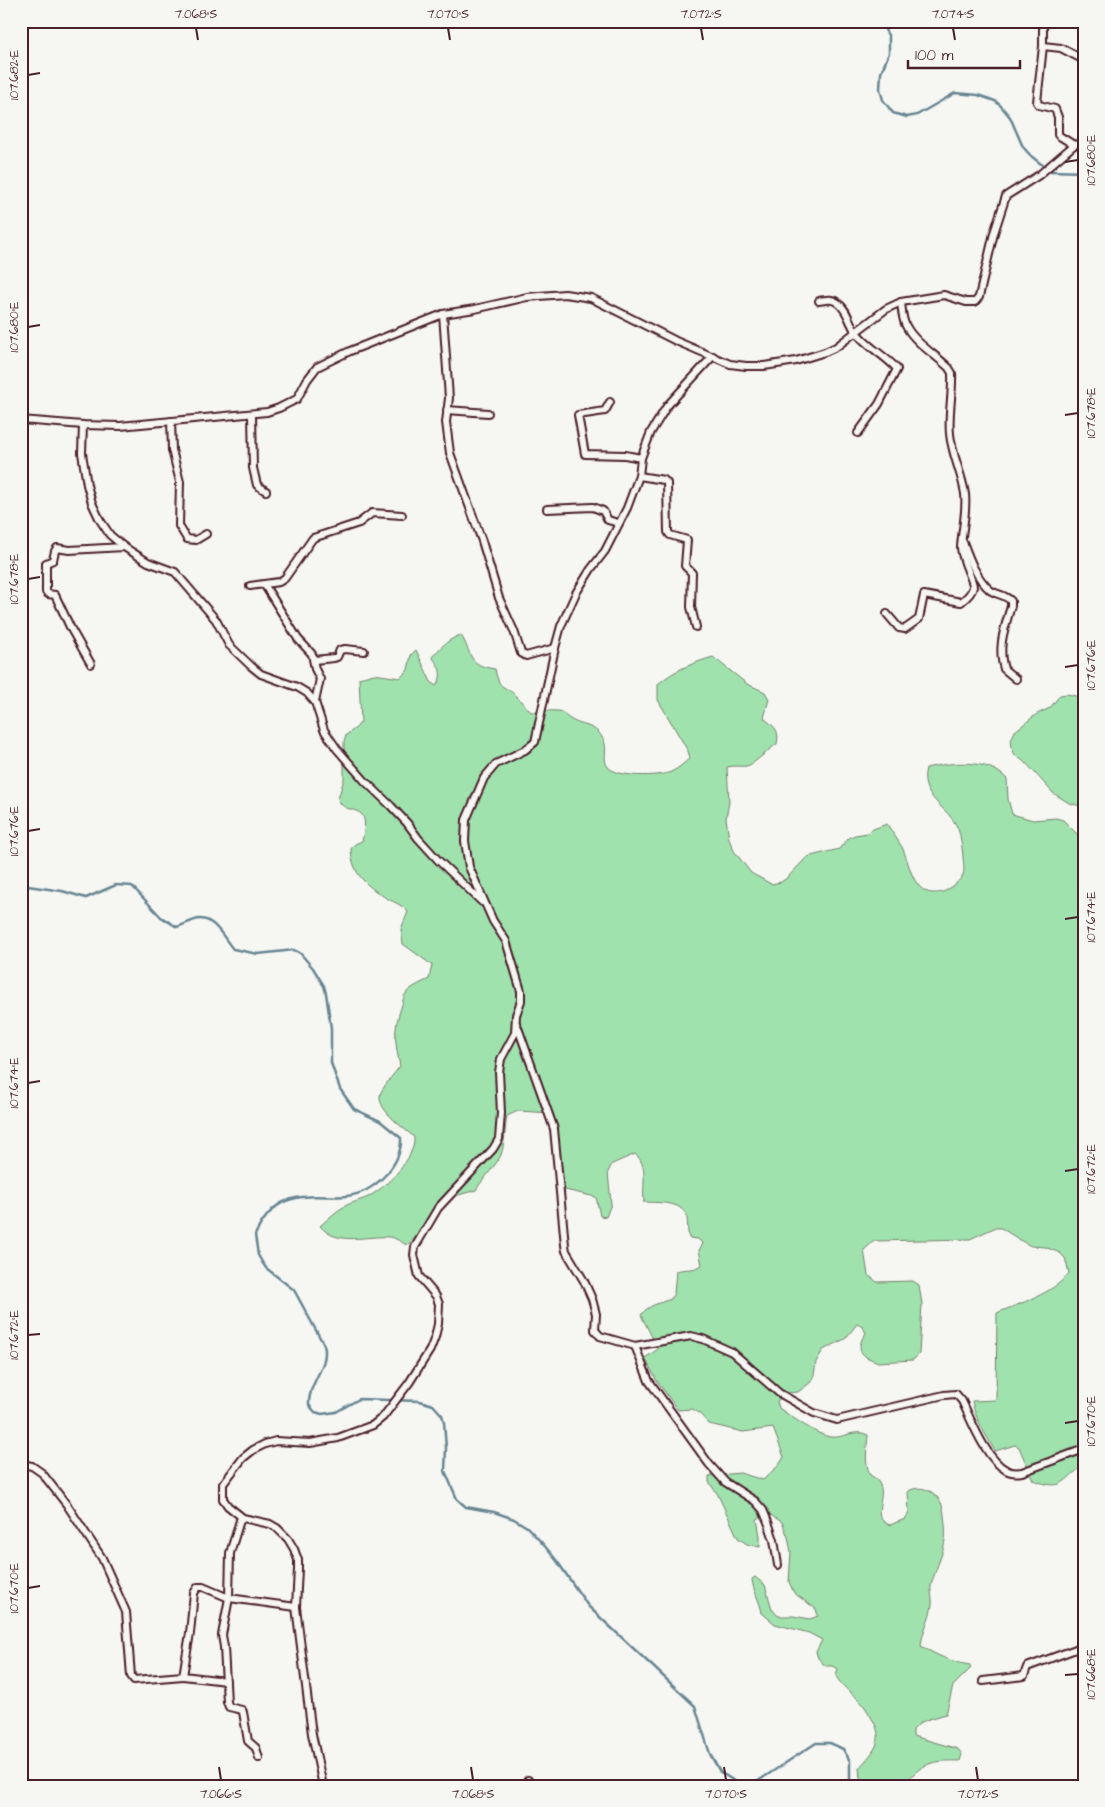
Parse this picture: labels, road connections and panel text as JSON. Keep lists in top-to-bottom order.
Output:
{
  "scale_bar": "100 m",
  "coordinates": [
    "7.068°S",
    "7.070°S",
    "7.072°S",
    "7.074°S",
    "107.682°E",
    "107.680°E",
    "107.678°E",
    "107.676°E",
    "107.674°E",
    "107.672°E",
    "107.670°E",
    "107.668°E",
    "7.066°S"
  ]
}
